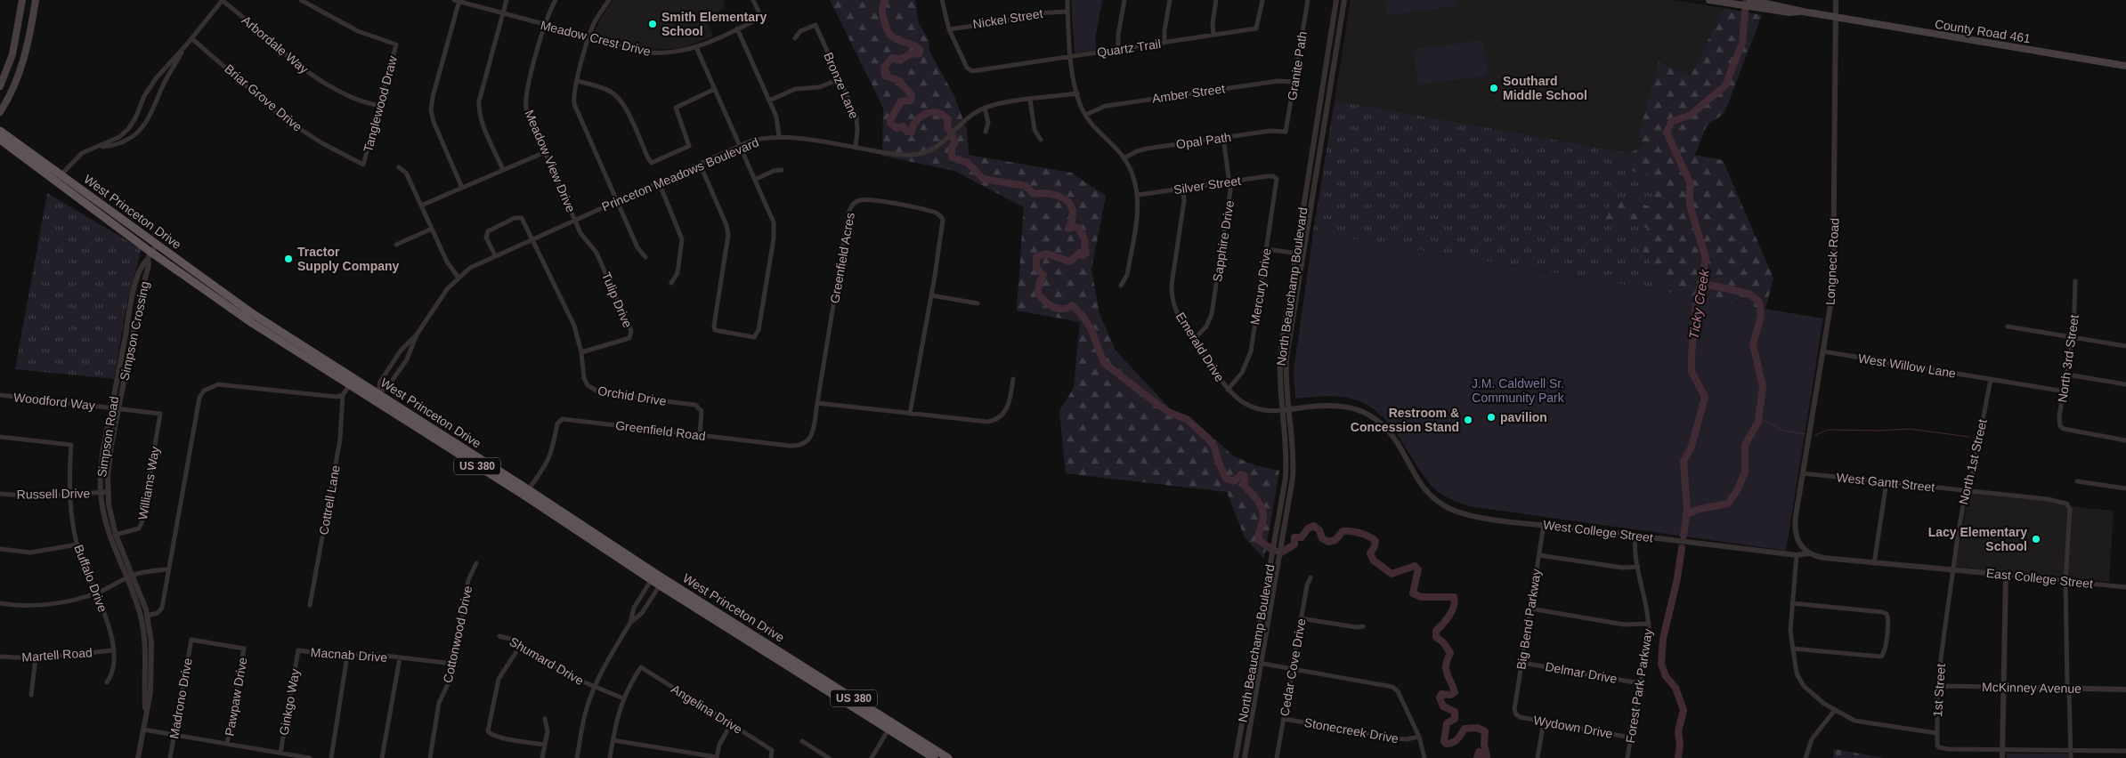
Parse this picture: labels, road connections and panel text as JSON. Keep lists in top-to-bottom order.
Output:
{
  "streets": {
    "highway": ["West Princeton Drive", "US 380"],
    "main road": ["County Road 461"],
    "street": [
      "Nickel Street",
      "Meadow Crest Drive",
      "Arbordale Way",
      "Quartz Trail",
      "Granite Path",
      "Bronze Lane",
      "Amber Street",
      "Briar Grove Drive",
      "Tanglewood Draw",
      "Opal Path",
      "Meadow View Drive",
      "Princeton Meadows Boulevard",
      "Silver Street",
      "Sapphire Drive",
      "Greenfield Acres",
      "Longneck Road",
      "Mercury Drive",
      "North Beauchamp Boulevard",
      "Tulip Drive",
      "Simpson Crossing",
      "Emerald Drive",
      "North 3rd Street",
      "West Willow Lane",
      "Orchid Drive",
      "Woodford Way",
      "Greenfield Road",
      "Simpson Road",
      "North 1st Street",
      "West Gantt Street",
      "Williams Way",
      "Russell Drive",
      "Cottrell Lane",
      "West College Street",
      "Buffalo Drive",
      "East College Street",
      "Big Bend Parkway",
      "Cottonwood Drive",
      "Martell Road",
      "Macnab Drive",
      "Shumard Drive",
      "Cedar Cove Drive",
      "Delmar Drive",
      "Forest Park Parkway",
      "McKinney Avenue",
      "1st Street",
      "Pawpaw Drive",
      "Madrono Drive",
      "Ginkgo Way",
      "Angelina Drive",
      "Wydown Drive",
      "Stonecreek Drive"
    ]
  },
  "crossings": [
    ["Nickel Street", "Quartz Trail"],
    ["County Road 461", "Longneck Road"],
    ["Meadow Crest Drive", "Meadow View Drive"],
    ["Arbordale Way", "Tanglewood Draw"],
    ["Granite Path", "Amber Street"],
    ["Granite Path", "Opal Path"],
    ["Bronze Lane", "Princeton Meadows Boulevard"],
    ["Briar Grove Drive", "Tanglewood Draw"],
    ["Opal Path", "Sapphire Drive"],
    ["Meadow View Drive", "Princeton Meadows Boulevard"],
    ["Meadow View Drive", "Tulip Drive"],
    ["Princeton Meadows Boulevard", "West Princeton Drive"],
    ["Princeton Meadows Boulevard", "Tulip Drive"],
    ["Princeton Meadows Boulevard", "Orchid Drive"],
    ["Silver Street", "Sapphire Drive"],
    ["Silver Street", "Mercury Drive"],
    ["Silver Street", "Emerald Drive"],
    ["West Princeton Drive", "Simpson Crossing"],
    ["West Princeton Drive", "Greenfield Road"],
    ["West Princeton Drive", "Simpson Road"],
    ["Sapphire Drive", "Emerald Drive"],
    ["Greenfield Acres", "Greenfield Road"],
    ["Longneck Road", "West Willow Lane"],
    ["Longneck Road", "West Gantt Street"],
    ["Longneck Road", "West College Street"],
    ["Mercury Drive", "Emerald Drive"],
    ["North Beauchamp Boulevard", "Emerald Drive"],
    ["North Beauchamp Boulevard", "West College Street"],
    ["Tulip Drive", "Orchid Drive"],
    ["Simpson Crossing", "Woodford Way"],
    ["Simpson Crossing", "Simpson Road"],
    ["Simpson Crossing", "Williams Way"],
    ["Simpson Crossing", "Russell Drive"],
    ["Emerald Drive", "West College Street"],
    ["North 3rd Street", "West Willow Lane"],
    ["West Willow Lane", "North 1st Street"],
    ["Orchid Drive", "Greenfield Road"],
    ["Woodford Way", "Simpson Road"],
    ["Woodford Way", "Williams Way"],
    ["Simpson Road", "Russell Drive"],
    ["North 1st Street", "West Gantt Street"],
    ["North 1st Street", "West College Street"],
    ["North 1st Street", "East College Street"],
    ["North 1st Street", "1st Street"],
    ["West Gantt Street", "East College Street"],
    ["Russell Drive", "Buffalo Drive"],
    ["West College Street", "East College Street"],
    ["West College Street", "Big Bend Parkway"],
    ["West College Street", "Forest Park Parkway"],
    ["West College Street", "1st Street"],
    ["Buffalo Drive", "Martell Road"],
    ["East College Street", "1st Street"],
    ["Big Bend Parkway", "Delmar Drive"],
    ["Big Bend Parkway", "Wydown Drive"],
    ["Cottonwood Drive", "Macnab Drive"],
    ["Macnab Drive", "Ginkgo Way"],
    ["Shumard Drive", "Angelina Drive"],
    ["Cedar Cove Drive", "Stonecreek Drive"],
    ["Delmar Drive", "Forest Park Parkway"],
    ["Forest Park Parkway", "Wydown Drive"],
    ["McKinney Avenue", "1st Street"],
    ["Pawpaw Drive", "Madrono Drive"]
  ],
  "water": ["Ticky Creek"],
  "parks": ["J.M. Caldwell Sr. Community Park"],
  "places": [
    "Smith Elementary School",
    "Southard Middle School",
    "Tractor Supply Company",
    "pavilion",
    "Restroom & Concession Stand",
    "Lacy Elementary School"
  ]
}
